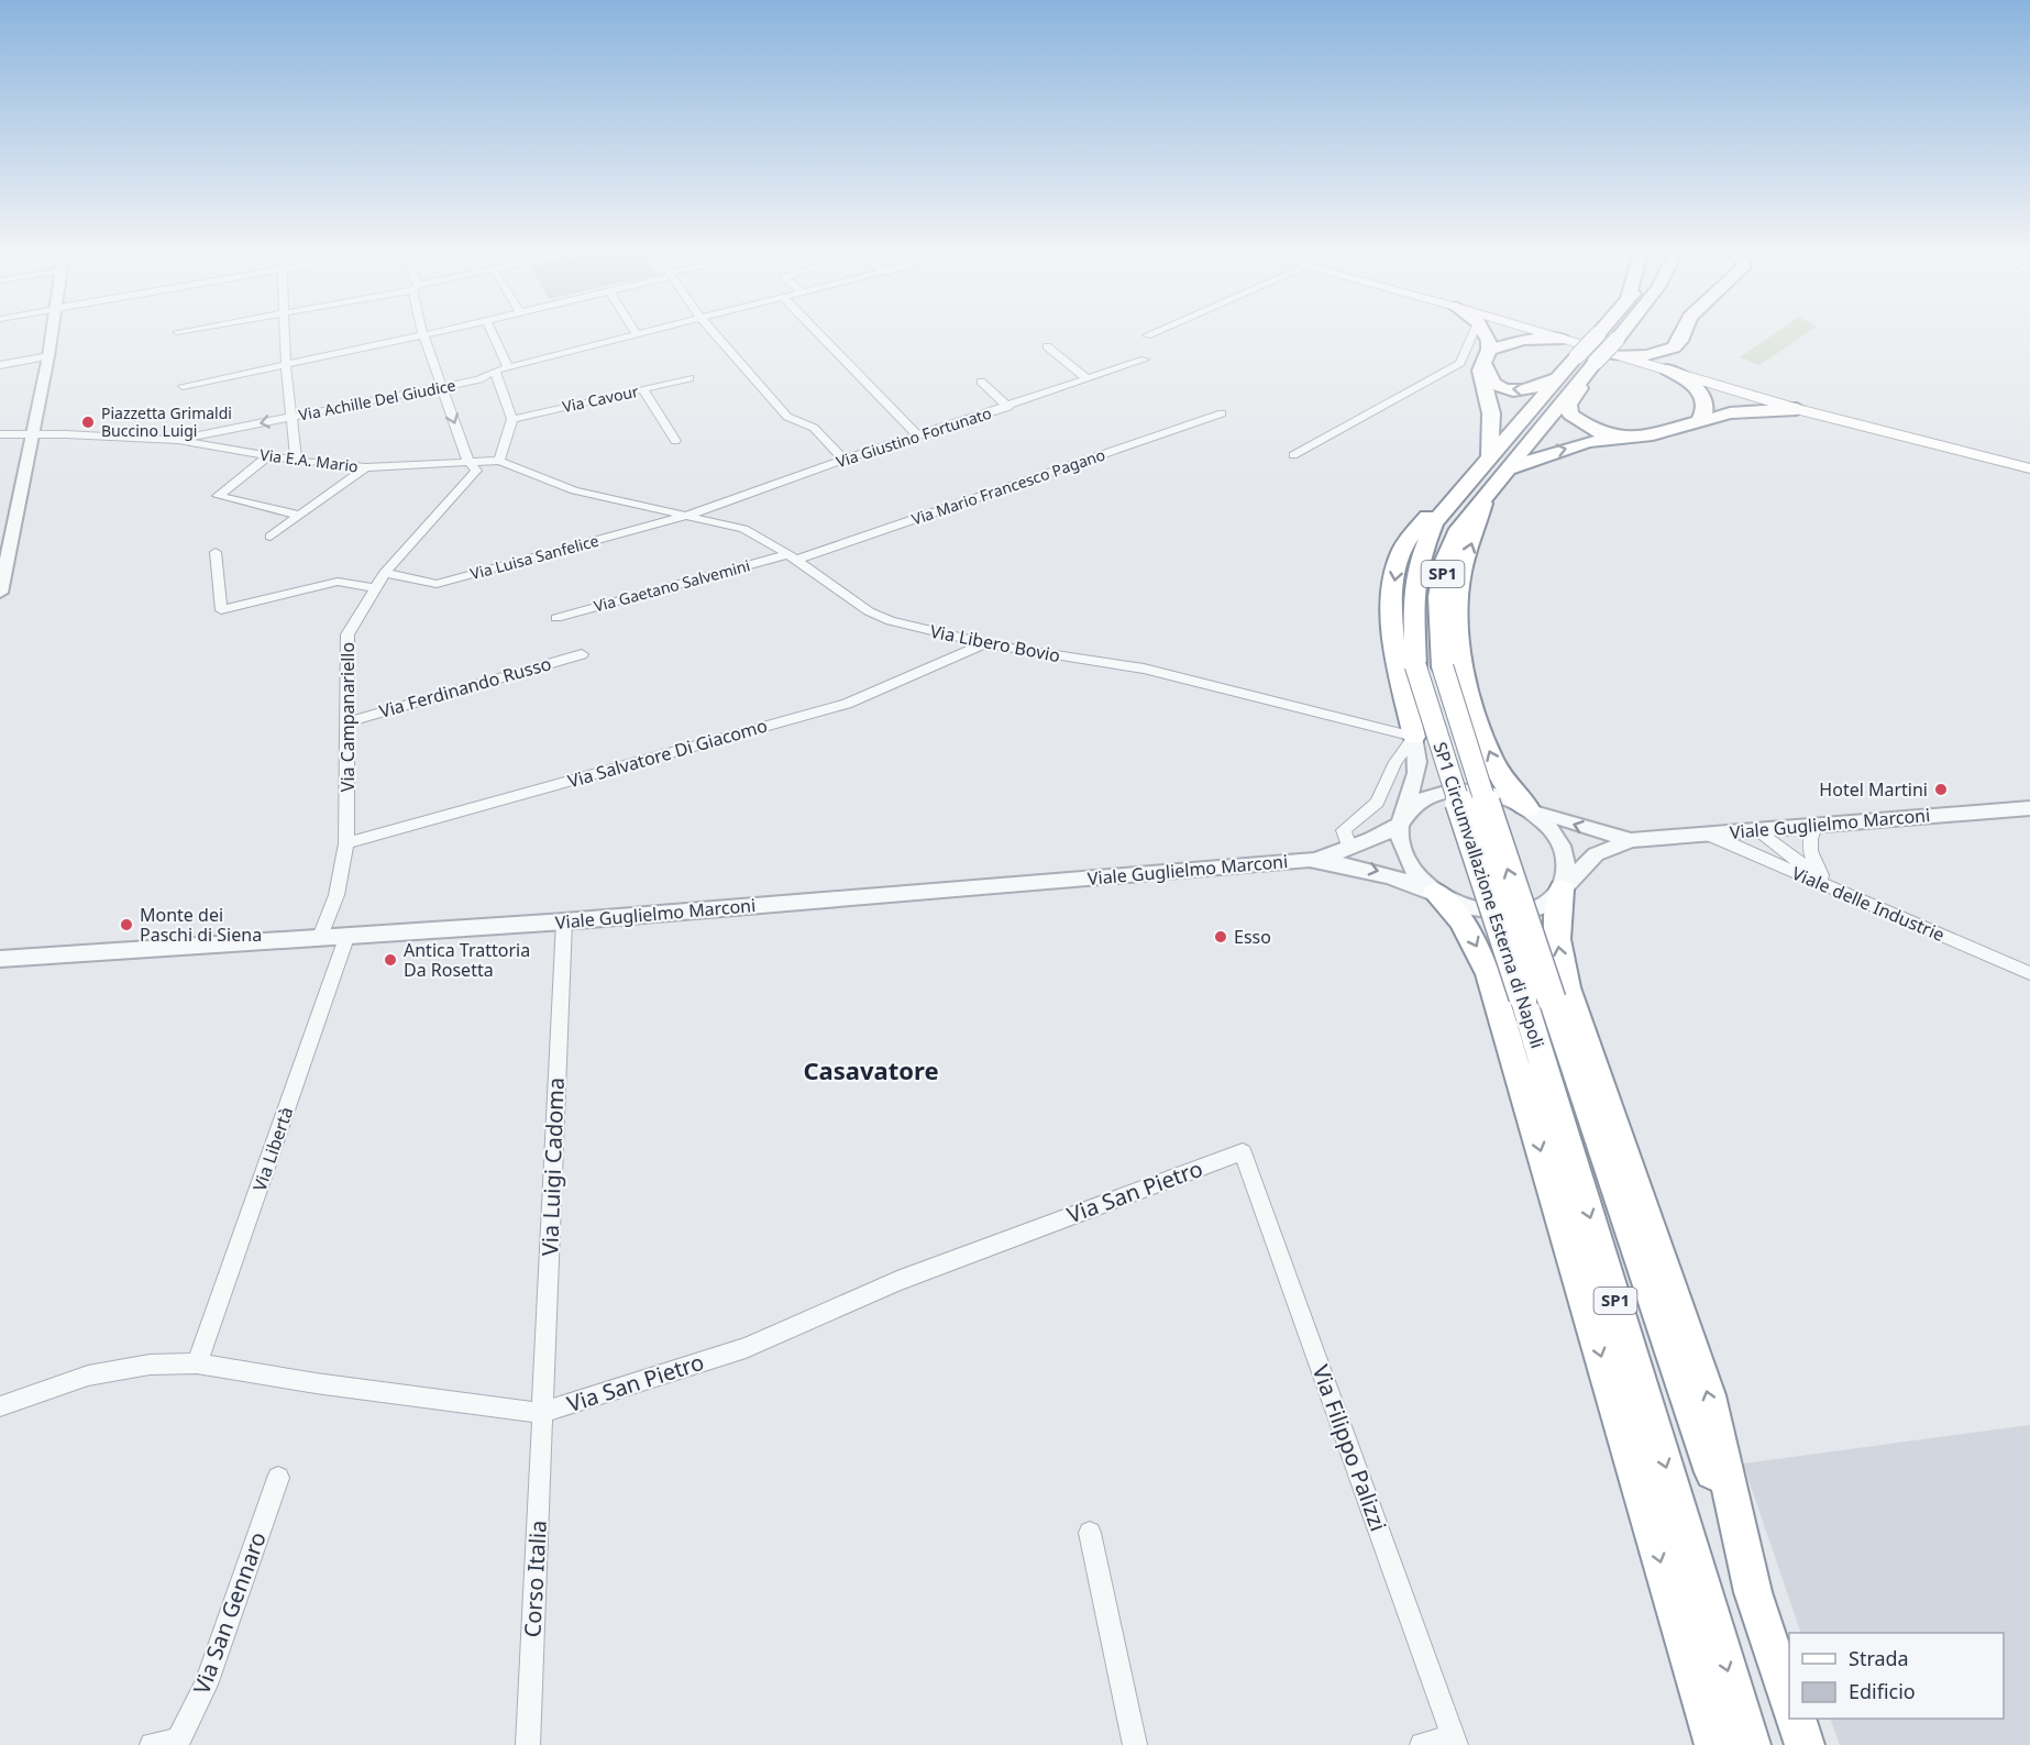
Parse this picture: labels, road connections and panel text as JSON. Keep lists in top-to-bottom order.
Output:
{
  "streets": {
    "highway": ["SP1", "SP1 Circumvallazione Esterna di Napoli"],
    "street": [
      "Via Cavour",
      "Via Achille Del Giudice",
      "Via Giustino Fortunato",
      "Via E.A. Mario",
      "Via Mario Francesco Pagano",
      "Via Luisa Sanfelice",
      "Via Gaetano Salvemini",
      "Via Libero Bovio",
      "Via Ferdinando Russo",
      "Via Campanariello",
      "Via Salvatore Di Giacomo",
      "Viale Guglielmo Marconi",
      "Viale delle Industrie",
      "Via Libertà",
      "Via Luigi Cadoma",
      "Via San Pietro",
      "Via Filippo Palizzi",
      "Corso Italia",
      "Via San Gennaro"
    ]
  },
  "crossings": [
    ["Via Achille Del Giudice", "Via E.A. Mario"],
    ["Via Giustino Fortunato", "Via Luisa Sanfelice"],
    ["Via Giustino Fortunato", "Via Libero Bovio"],
    ["Via E.A. Mario", "Via Libero Bovio"],
    ["Via E.A. Mario", "Via Campanariello"],
    ["Via Mario Francesco Pagano", "Via Gaetano Salvemini"],
    ["Via Mario Francesco Pagano", "Via Libero Bovio"],
    ["Via Luisa Sanfelice", "Via Libero Bovio"],
    ["Via Luisa Sanfelice", "Via Campanariello"],
    ["Via Gaetano Salvemini", "Via Libero Bovio"],
    ["Via Libero Bovio", "Via Campanariello"],
    ["Via Libero Bovio", "Via Salvatore Di Giacomo"],
    ["Via Ferdinando Russo", "Via Campanariello"],
    ["Via Campanariello", "Via Salvatore Di Giacomo"],
    ["Via Campanariello", "Viale Guglielmo Marconi"],
    ["Viale Guglielmo Marconi", "Viale delle Industrie"],
    ["Viale Guglielmo Marconi", "Via Libertà"],
    ["Viale Guglielmo Marconi", "Via Luigi Cadoma"],
    ["Via Libertà", "Via San Pietro"],
    ["Via Luigi Cadoma", "Via San Pietro"],
    ["Via Luigi Cadoma", "Corso Italia"],
    ["Via San Pietro", "Via Filippo Palizzi"],
    ["Via San Pietro", "Corso Italia"]
  ],
  "districts": ["Casavatore"],
  "places": [
    "Piazzetta Grimaldi Buccino Luigi",
    "Hotel Martini",
    "Monte dei Paschi di Siena",
    "Esso",
    "Antica Trattoria Da Rosetta"
  ],
  "legend": ["Strada", "Edificio"]
}
